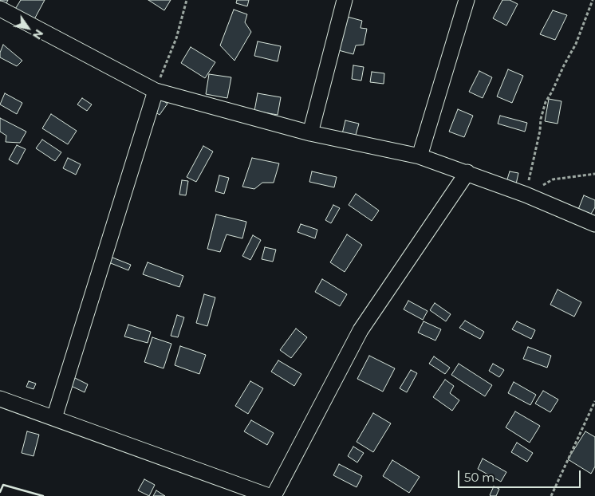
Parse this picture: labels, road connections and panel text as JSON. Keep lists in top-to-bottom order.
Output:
{
  "scale_bar": "50 m",
  "north": "bottom right"
}
